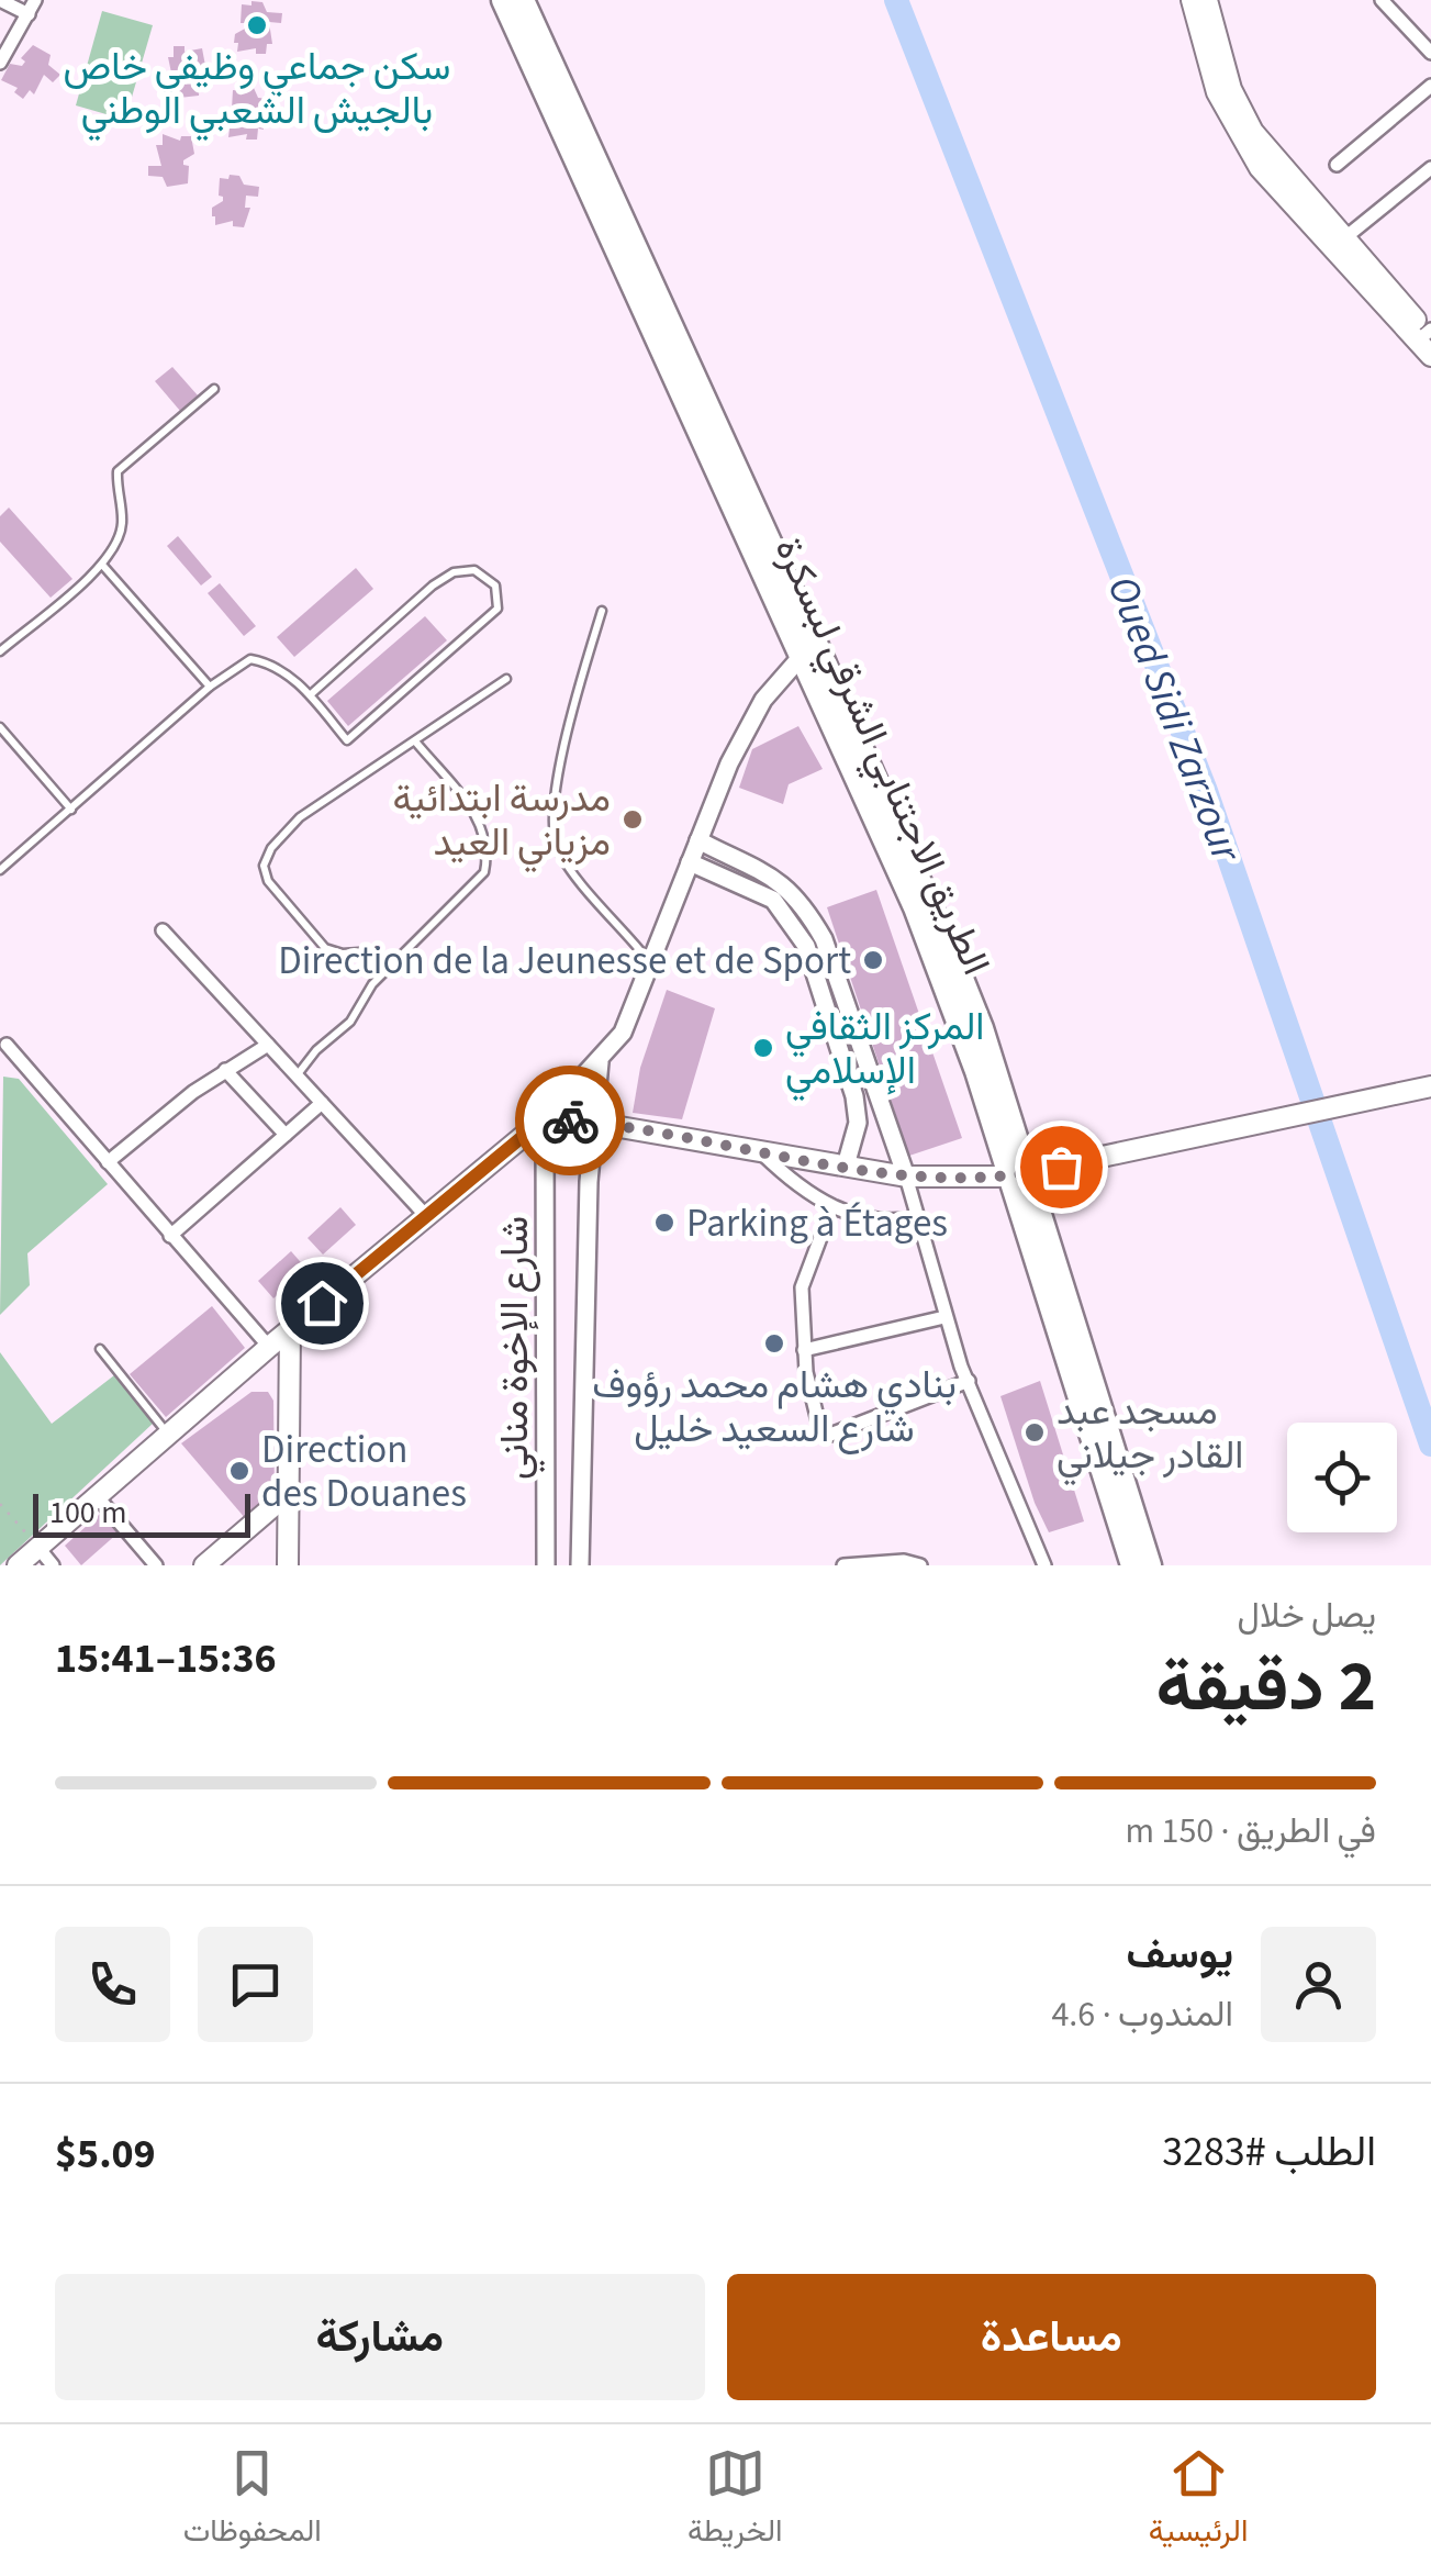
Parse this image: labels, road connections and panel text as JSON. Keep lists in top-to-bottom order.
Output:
{
  "streets": {
    "highway": ["الطريق الاجتنابي الشرقي لبسكرة"],
    "street": ["شارع الإخوة مناني"]
  },
  "water": ["Oued Sidi Zarzour"],
  "places": [
    "سكن جماعي وظيفي خاص بالجيش الشعبي الوطني",
    "مدرسة ابتدائية مزياني العيد",
    "Direction de la Jeunesse et de Sport",
    "المركز الثقافي الإسلامي",
    "Parking à Étages",
    "بنادي هشام محمد رؤوف شارع السعيد خليل",
    "مسجد عبد القادر جيلاني",
    "Direction des Douanes"
  ],
  "scale_bar": "100 m",
  "page": {
    "scale": "100 m",
    "heading": ["2 دقيقة", "يصل خلال", "15:36–15:41"],
    "panel": [
      "يوسف",
      "المندوب · 4.6",
      "الطلب #3283",
      "$5.09"
    ],
    "bar": "في الطريق · 150 m",
    "buttons": ["مساعدة", "مشاركة"],
    "tabs": ["الرئيسية", "الخريطة", "المحفوظات"]
  }
}
